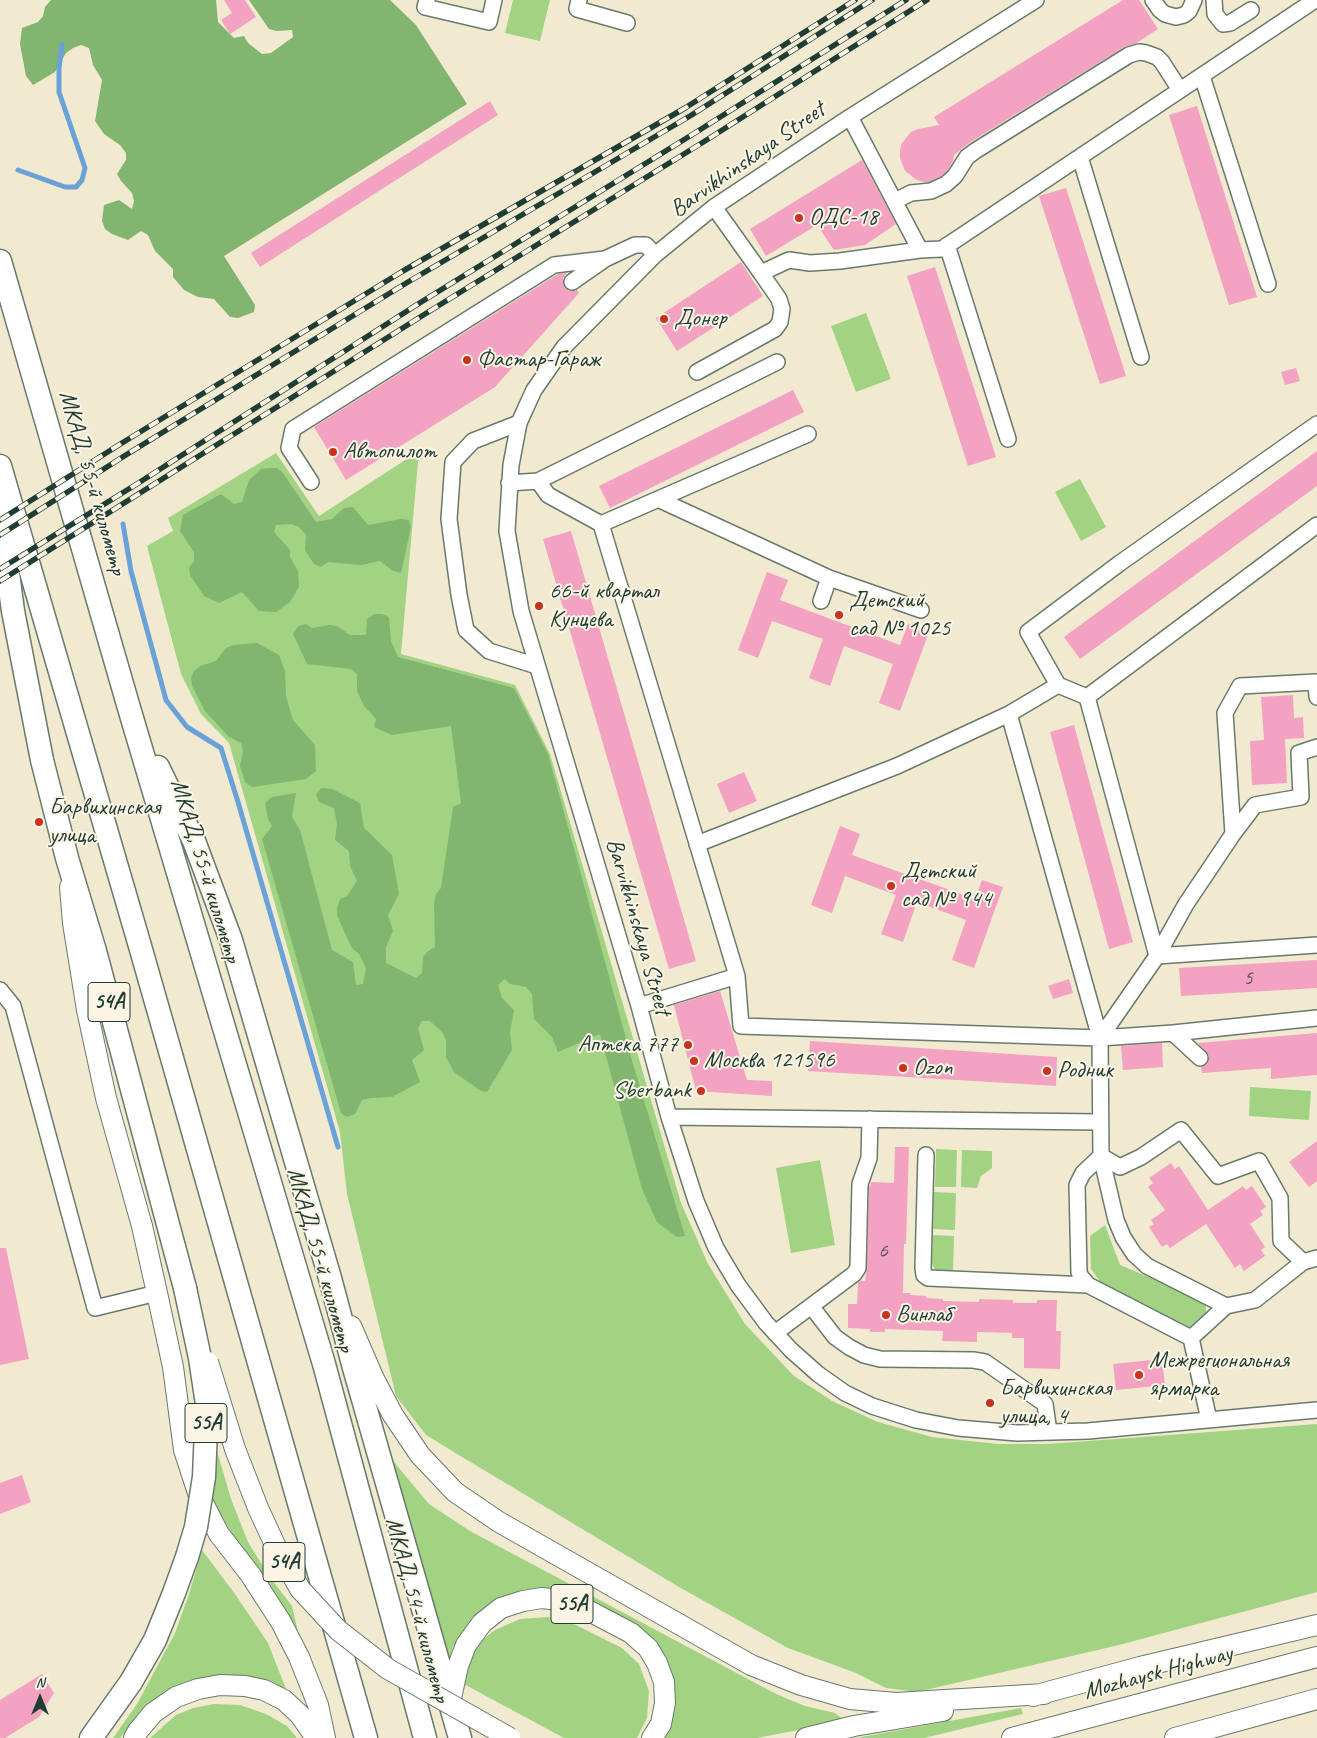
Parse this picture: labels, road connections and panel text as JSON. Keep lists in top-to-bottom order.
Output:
{
  "streets": {
    "highway": [
      "МКАД, 55-й километр",
      "54А",
      "55А",
      "МКАД, 54-й километр"
    ],
    "main road": ["Mozhaysk Highway"],
    "street": ["Barvikhinskaya Street"]
  },
  "crossings": [
    ["МКАД, 55-й километр", "МКАД, 54-й километр"],
    ["54А", "55А"]
  ],
  "places": [
    "ОДС-18",
    "Донер",
    "Фастар-Гараж",
    "Автопилот",
    "66-й квартал Кунцева",
    "Детский сад № 1025",
    "Барвихинская улица",
    "Детский сад № 944",
    "Аптека 777",
    "Москва 121596",
    "Ozon",
    "Родник",
    "Sberbank",
    "Винлаб",
    "Межрегиональная ярмарка",
    "Барвихинская улица, 4"
  ],
  "house_numbers": ["5", "6"],
  "north": "top"
}
